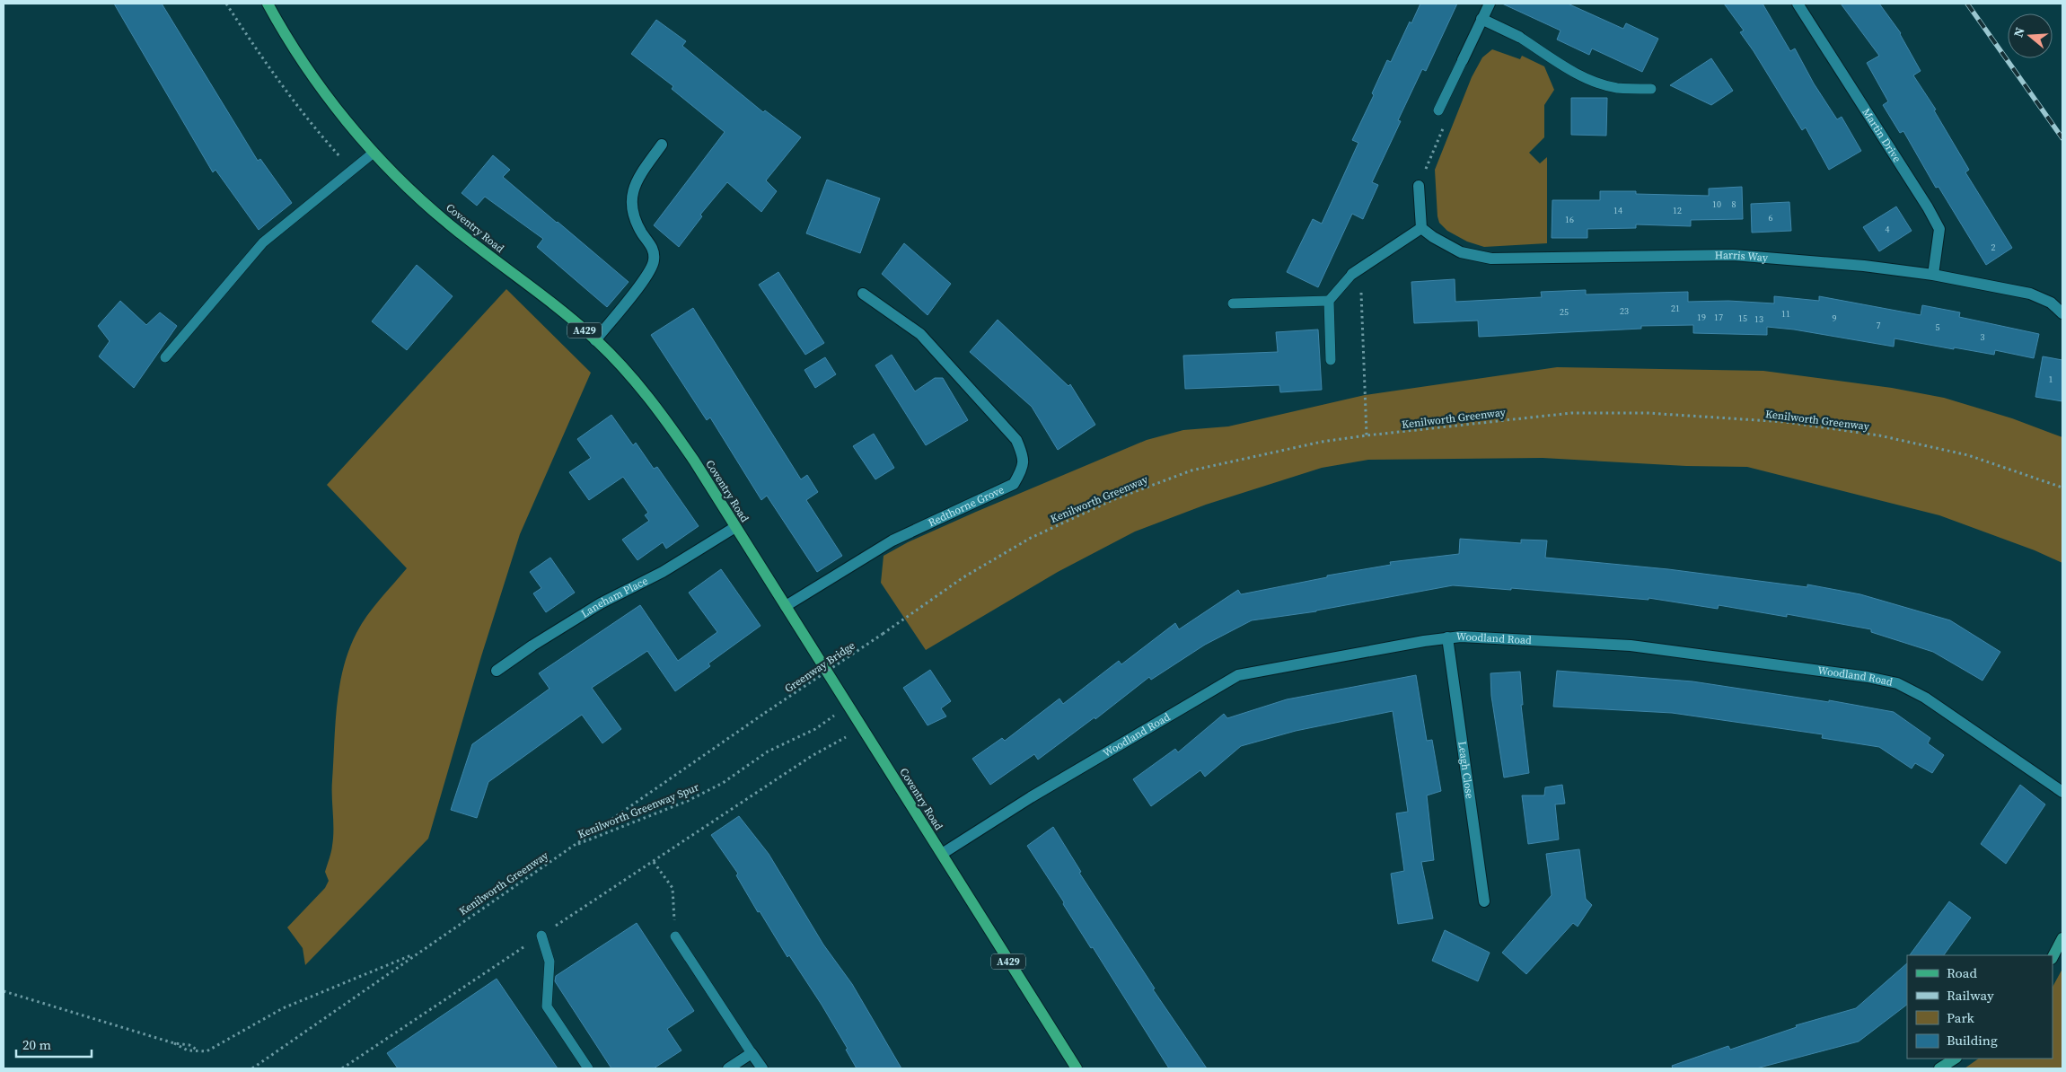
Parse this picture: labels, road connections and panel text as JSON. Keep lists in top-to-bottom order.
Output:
{
  "streets": {
    "main road": ["Coventry Road", "A429"],
    "street": [
      "Martin Drive",
      "Harris Way",
      "Redthorne Grove",
      "Laneham Place",
      "Woodland Road",
      "Leagh Close"
    ],
    "path": ["Kenilworth Greenway", "Greenway Bridge", "Kenilworth Greenway Spur"]
  },
  "crossings": [
    ["Martin Drive", "Harris Way"],
    ["Coventry Road", "Redthorne Grove"],
    ["Coventry Road", "Laneham Place"],
    ["Coventry Road", "Woodland Road"],
    ["Coventry Road", "Kenilworth Greenway Spur"],
    ["Kenilworth Greenway", "Greenway Bridge"],
    ["Kenilworth Greenway", "Kenilworth Greenway Spur"],
    ["Woodland Road", "Leagh Close"]
  ],
  "house_numbers": [
    "10",
    "8",
    "14",
    "12",
    "6",
    "16",
    "4",
    "2",
    "21",
    "23",
    "25",
    "11",
    "19",
    "17",
    "15",
    "9",
    "13",
    "7",
    "5",
    "3",
    "1"
  ],
  "legend": [
    "Road",
    "Railway",
    "Park",
    "Building"
  ],
  "scale_bar": "20 m",
  "north": "left"
}
